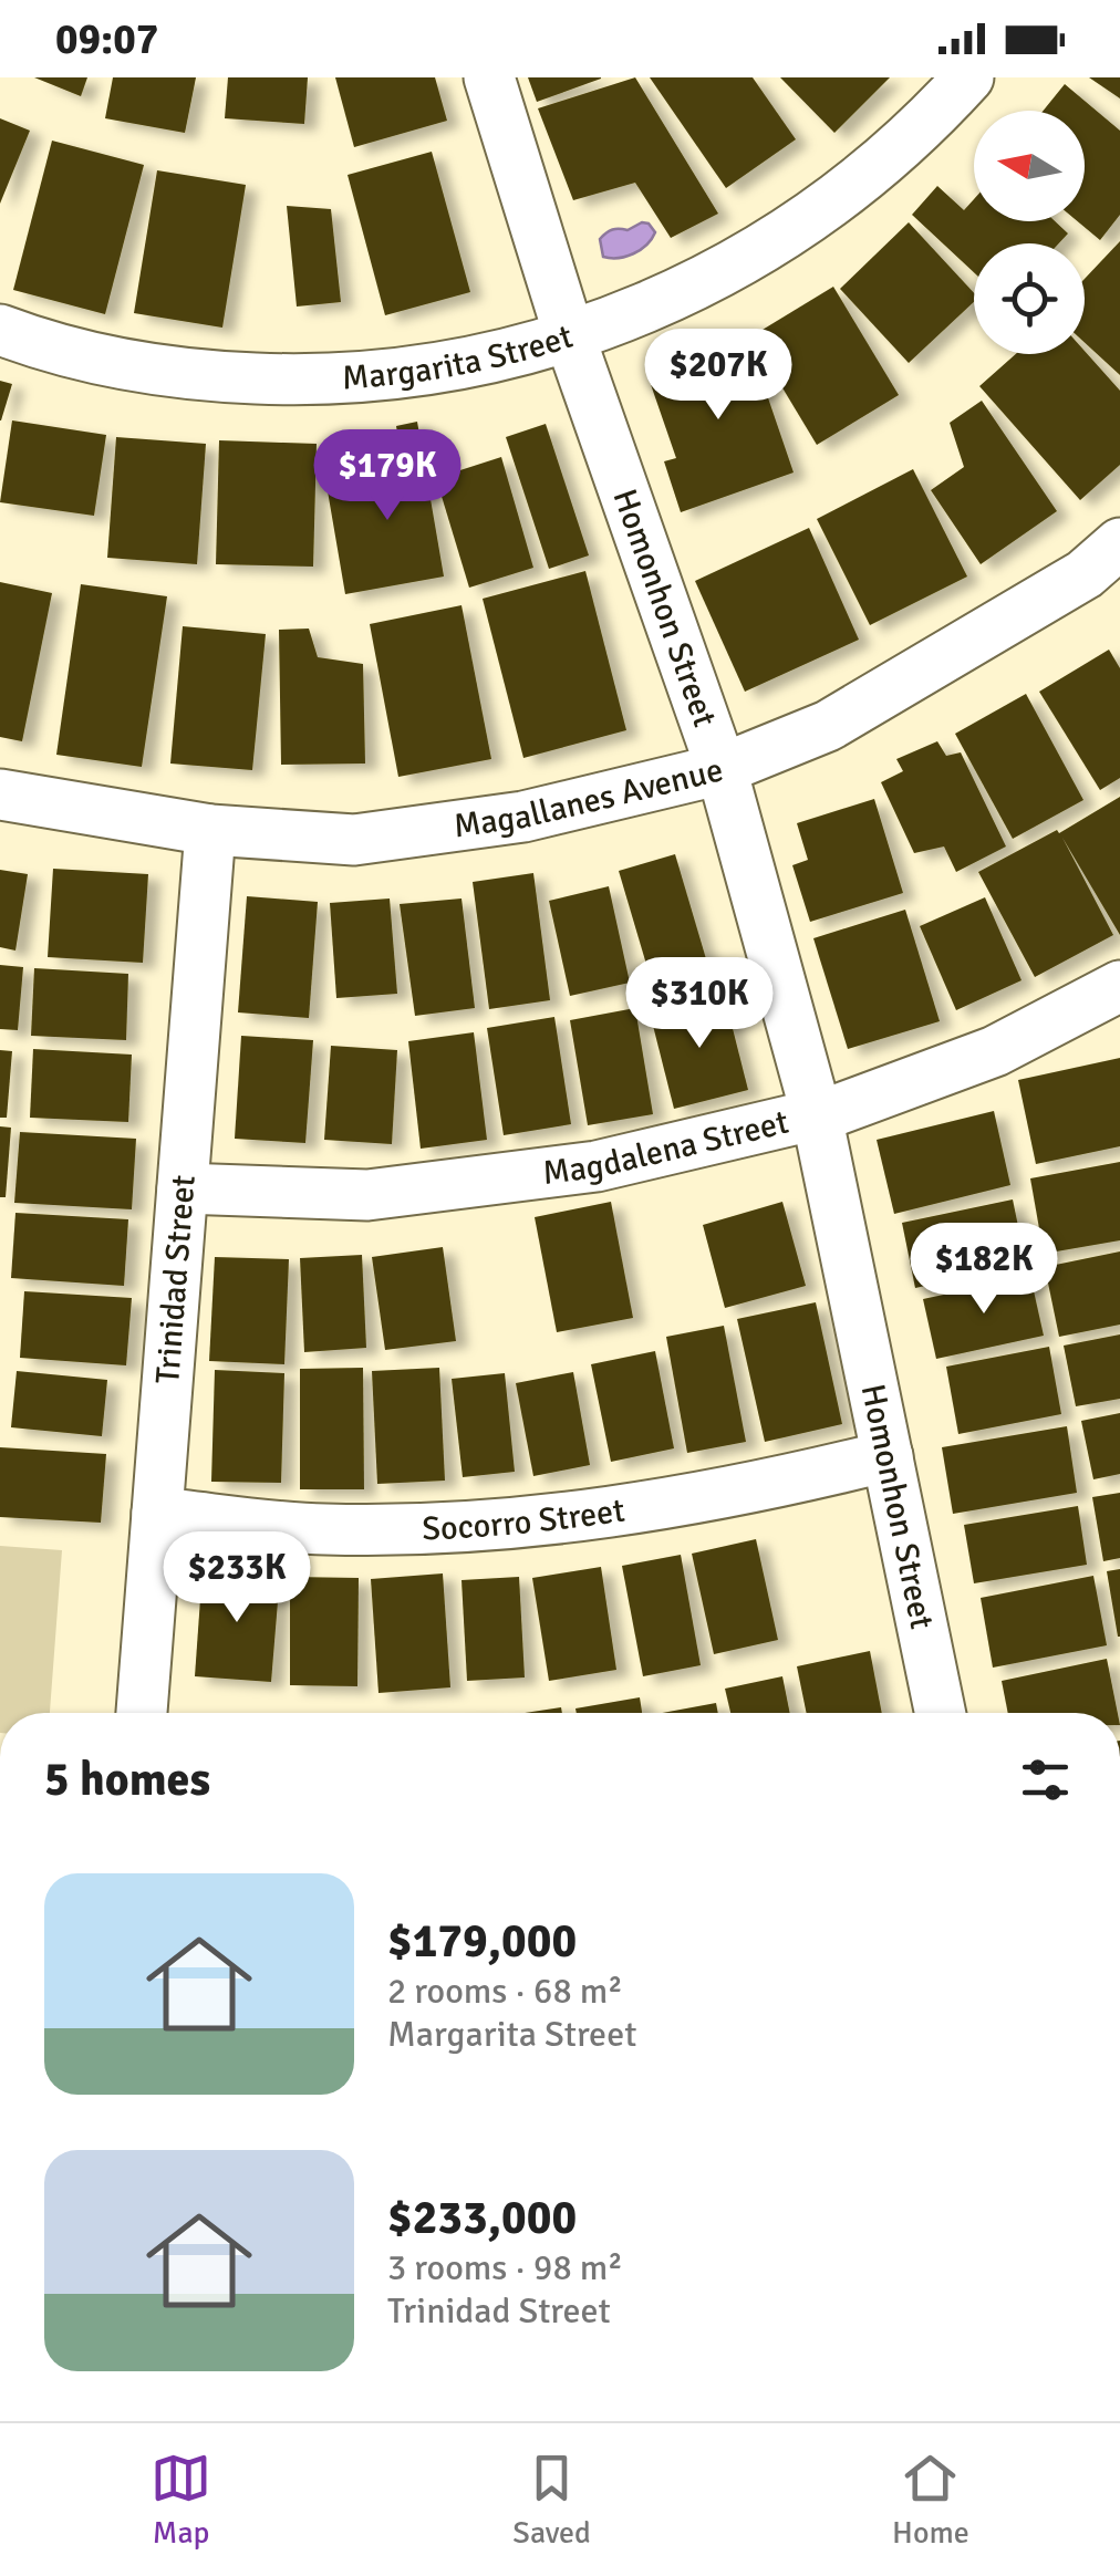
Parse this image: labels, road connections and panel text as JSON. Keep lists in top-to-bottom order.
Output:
{
  "streets": {
    "street": [
      "Margarita Street",
      "Homonhon Street",
      "Magallanes Avenue",
      "Magdalena Street",
      "Trinidad Street",
      "Socorro Street"
    ]
  },
  "crossings": [
    ["Margarita Street", "Homonhon Street"],
    ["Homonhon Street", "Magallanes Avenue"],
    ["Homonhon Street", "Magdalena Street"],
    ["Homonhon Street", "Socorro Street"],
    ["Magallanes Avenue", "Trinidad Street"],
    ["Magdalena Street", "Trinidad Street"],
    ["Trinidad Street", "Socorro Street"]
  ],
  "north": "left",
  "page": {
    "status": "09:07",
    "price": [
      "$207K",
      "$179K",
      "$310K",
      "$182K",
      "$233K"
    ],
    "heading": "5 homes",
    "list": [
      {
        "name": "$179,000",
        "note": "2 rooms · 68 m² · Margarita Street"
      },
      {
        "name": "$233,000",
        "note": "3 rooms · 98 m² · Trinidad Street"
      }
    ],
    "tabs": ["Map", "Saved", "Home"]
  }
}
